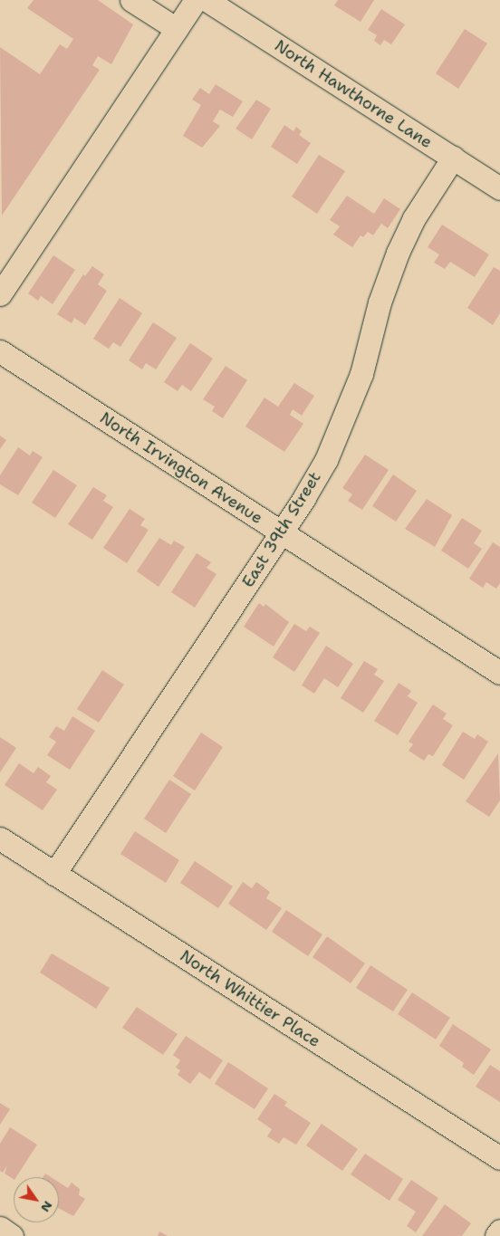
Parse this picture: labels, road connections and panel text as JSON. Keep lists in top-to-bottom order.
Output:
{
  "streets": {
    "street": [
      "North Hawthorne Lane",
      "North Irvington Avenue",
      "East 39th Street",
      "North Whittier Place"
    ]
  },
  "crossings": [
    ["North Hawthorne Lane", "East 39th Street"],
    ["North Irvington Avenue", "East 39th Street"],
    ["East 39th Street", "North Whittier Place"]
  ],
  "north": "bottom right"
}
